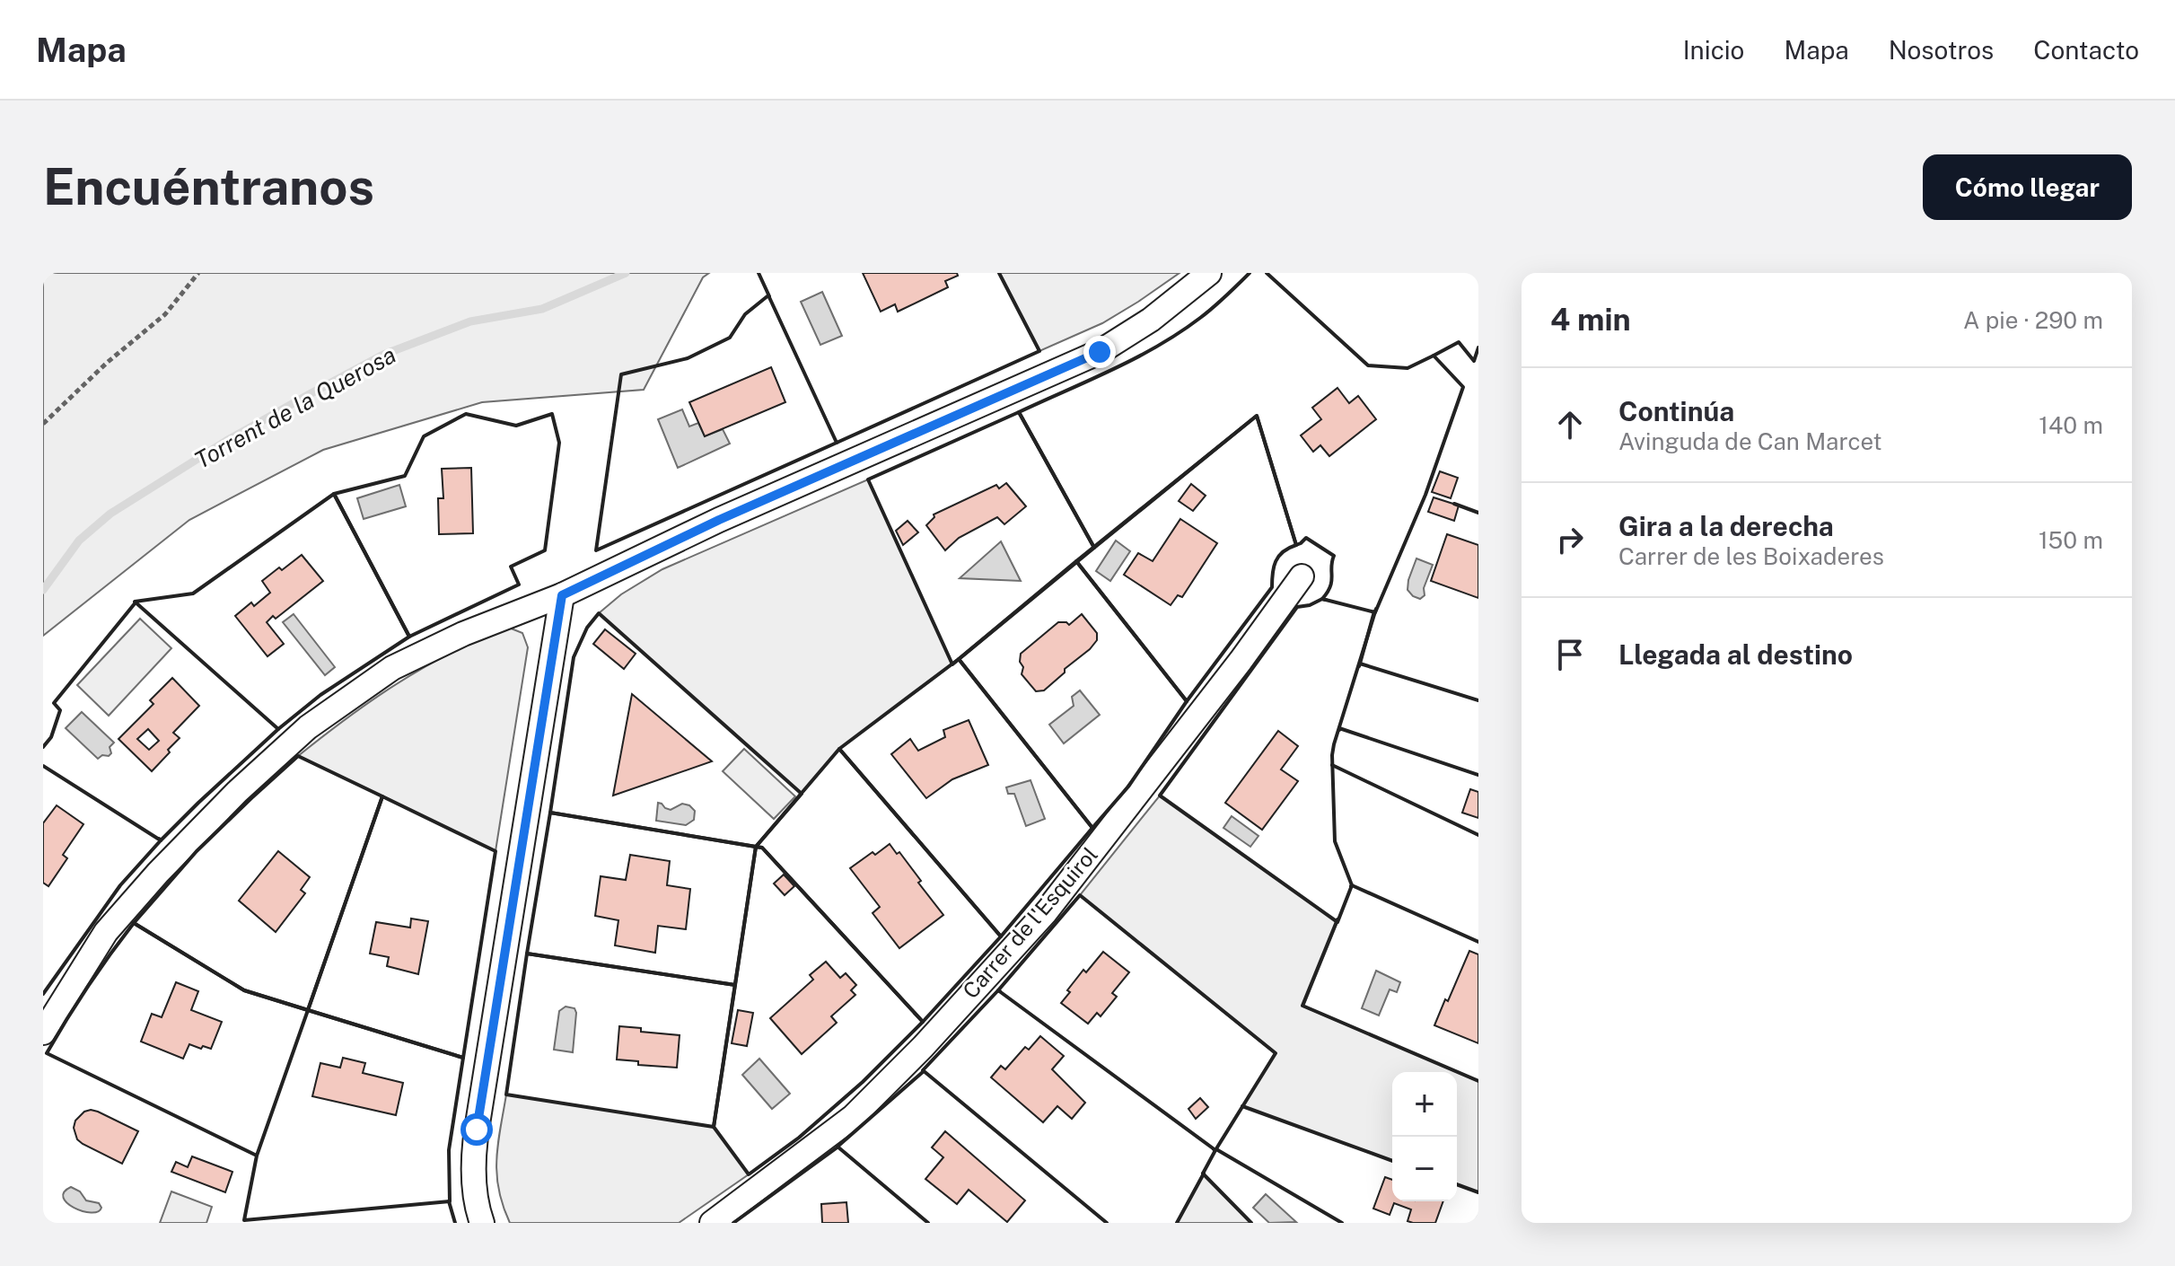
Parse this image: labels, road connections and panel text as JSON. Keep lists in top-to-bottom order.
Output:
{
  "streets": {
    "street": ["Carrer de l'Esquirol"]
  },
  "water": ["Torrent de la Querosa"],
  "page": {
    "header": "Mapa",
    "nav": [
      "Inicio",
      "Mapa",
      "Nosotros",
      "Contacto"
    ],
    "buttons": "Cómo llegar",
    "title": "Encuéntranos",
    "heading": ["4 min", "A pie · 290 m"],
    "list": [
      ["Continúa", "Avinguda de Can Marcet", "140 m"],
      ["Gira a la derecha", "Carrer de les Boixaderes", "150 m"],
      "Llegada al destino"
    ],
    "map_buttons": ["+", "−"]
  }
}
